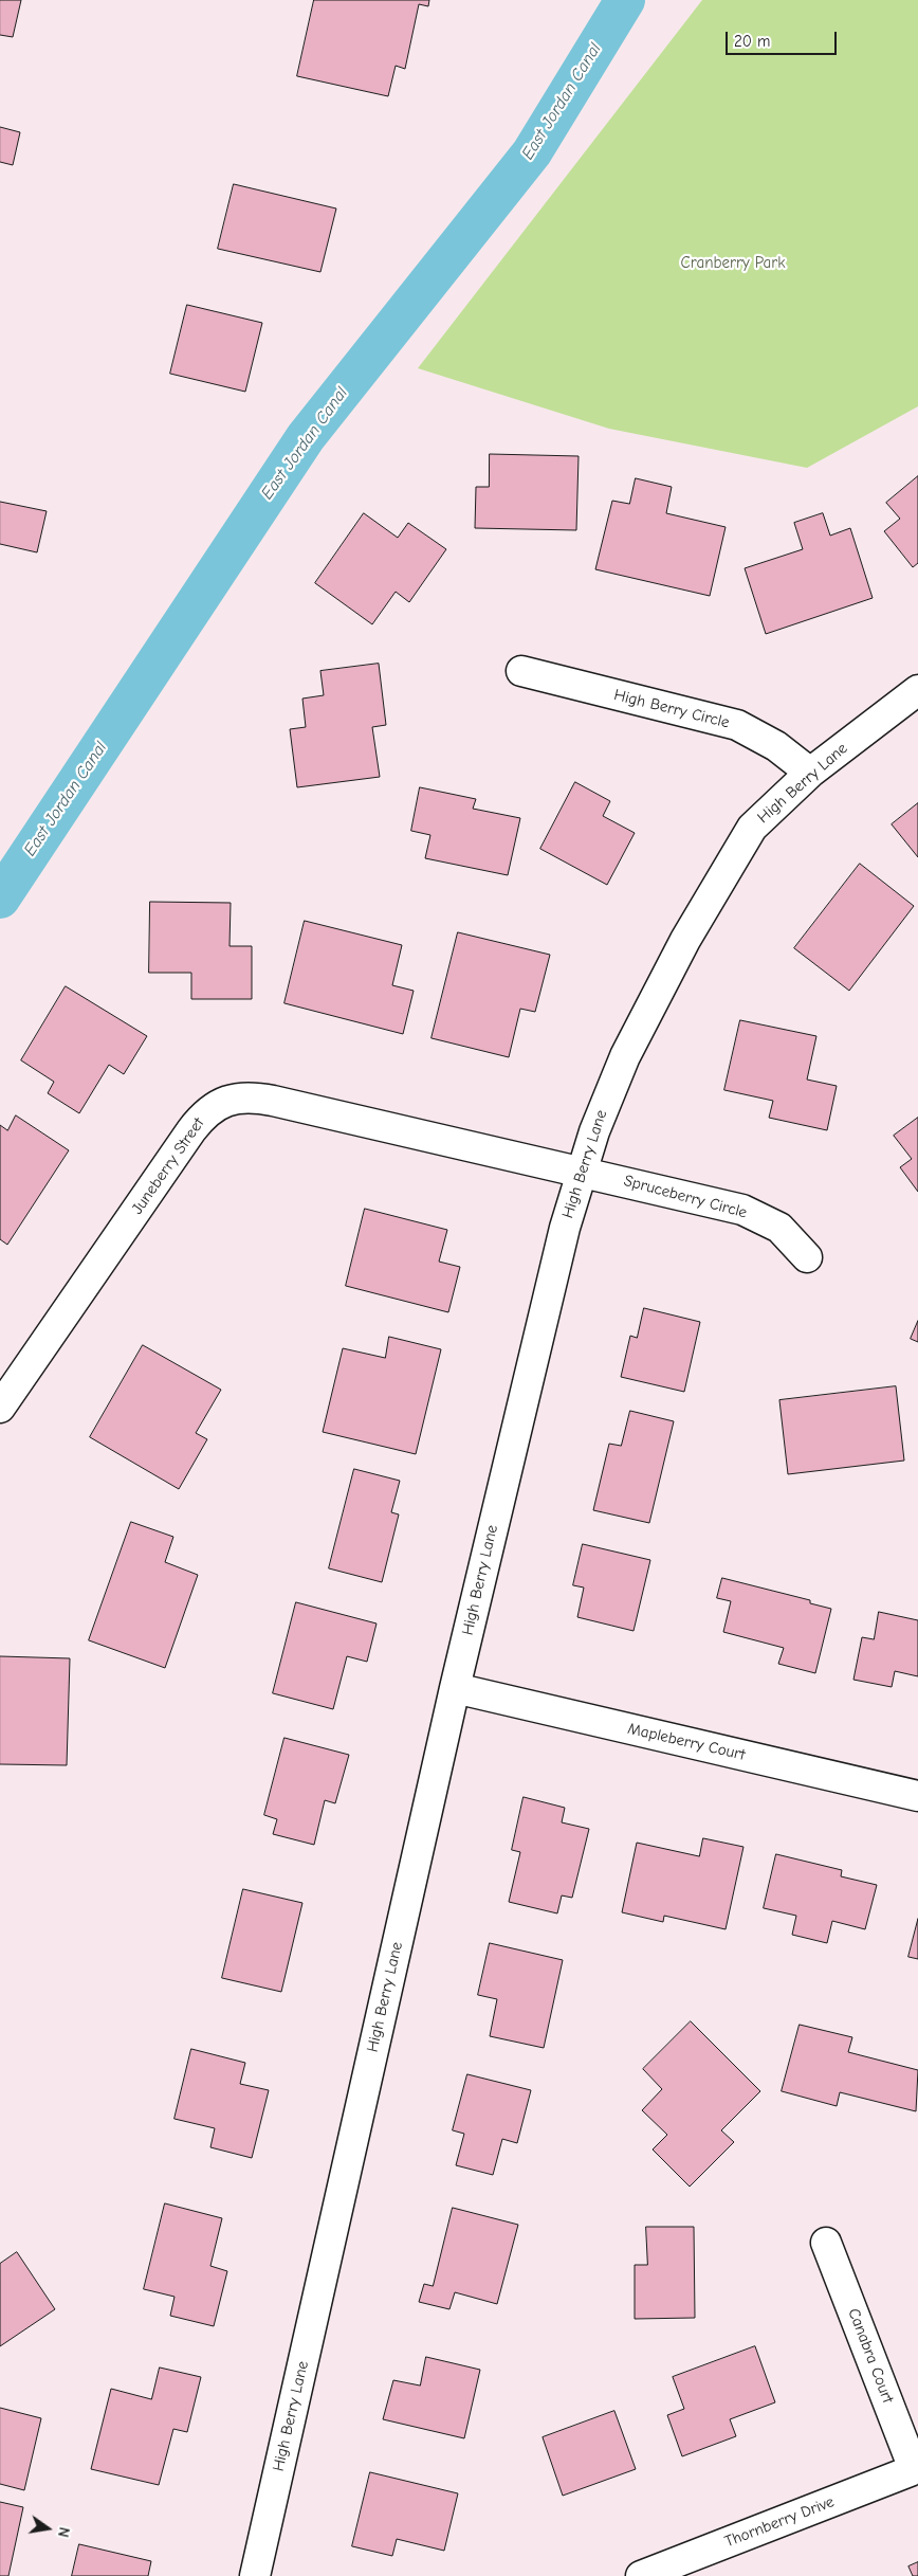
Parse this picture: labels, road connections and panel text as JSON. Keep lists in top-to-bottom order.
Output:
{
  "streets": {
    "street": [
      "High Berry Circle",
      "High Berry Lane",
      "Juneberry Street",
      "Spruceberry Circle",
      "Mapleberry Court",
      "Canabra Court",
      "Thornberry Drive"
    ]
  },
  "crossings": [
    ["High Berry Circle", "High Berry Lane"],
    ["High Berry Lane", "Juneberry Street"],
    ["High Berry Lane", "Spruceberry Circle"],
    ["High Berry Lane", "Mapleberry Court"],
    ["Juneberry Street", "Spruceberry Circle"],
    ["Canabra Court", "Thornberry Drive"]
  ],
  "water": ["East Jordan Canal"],
  "parks": ["Cranberry Park"],
  "scale_bar": "20 m",
  "north": "right"
}
